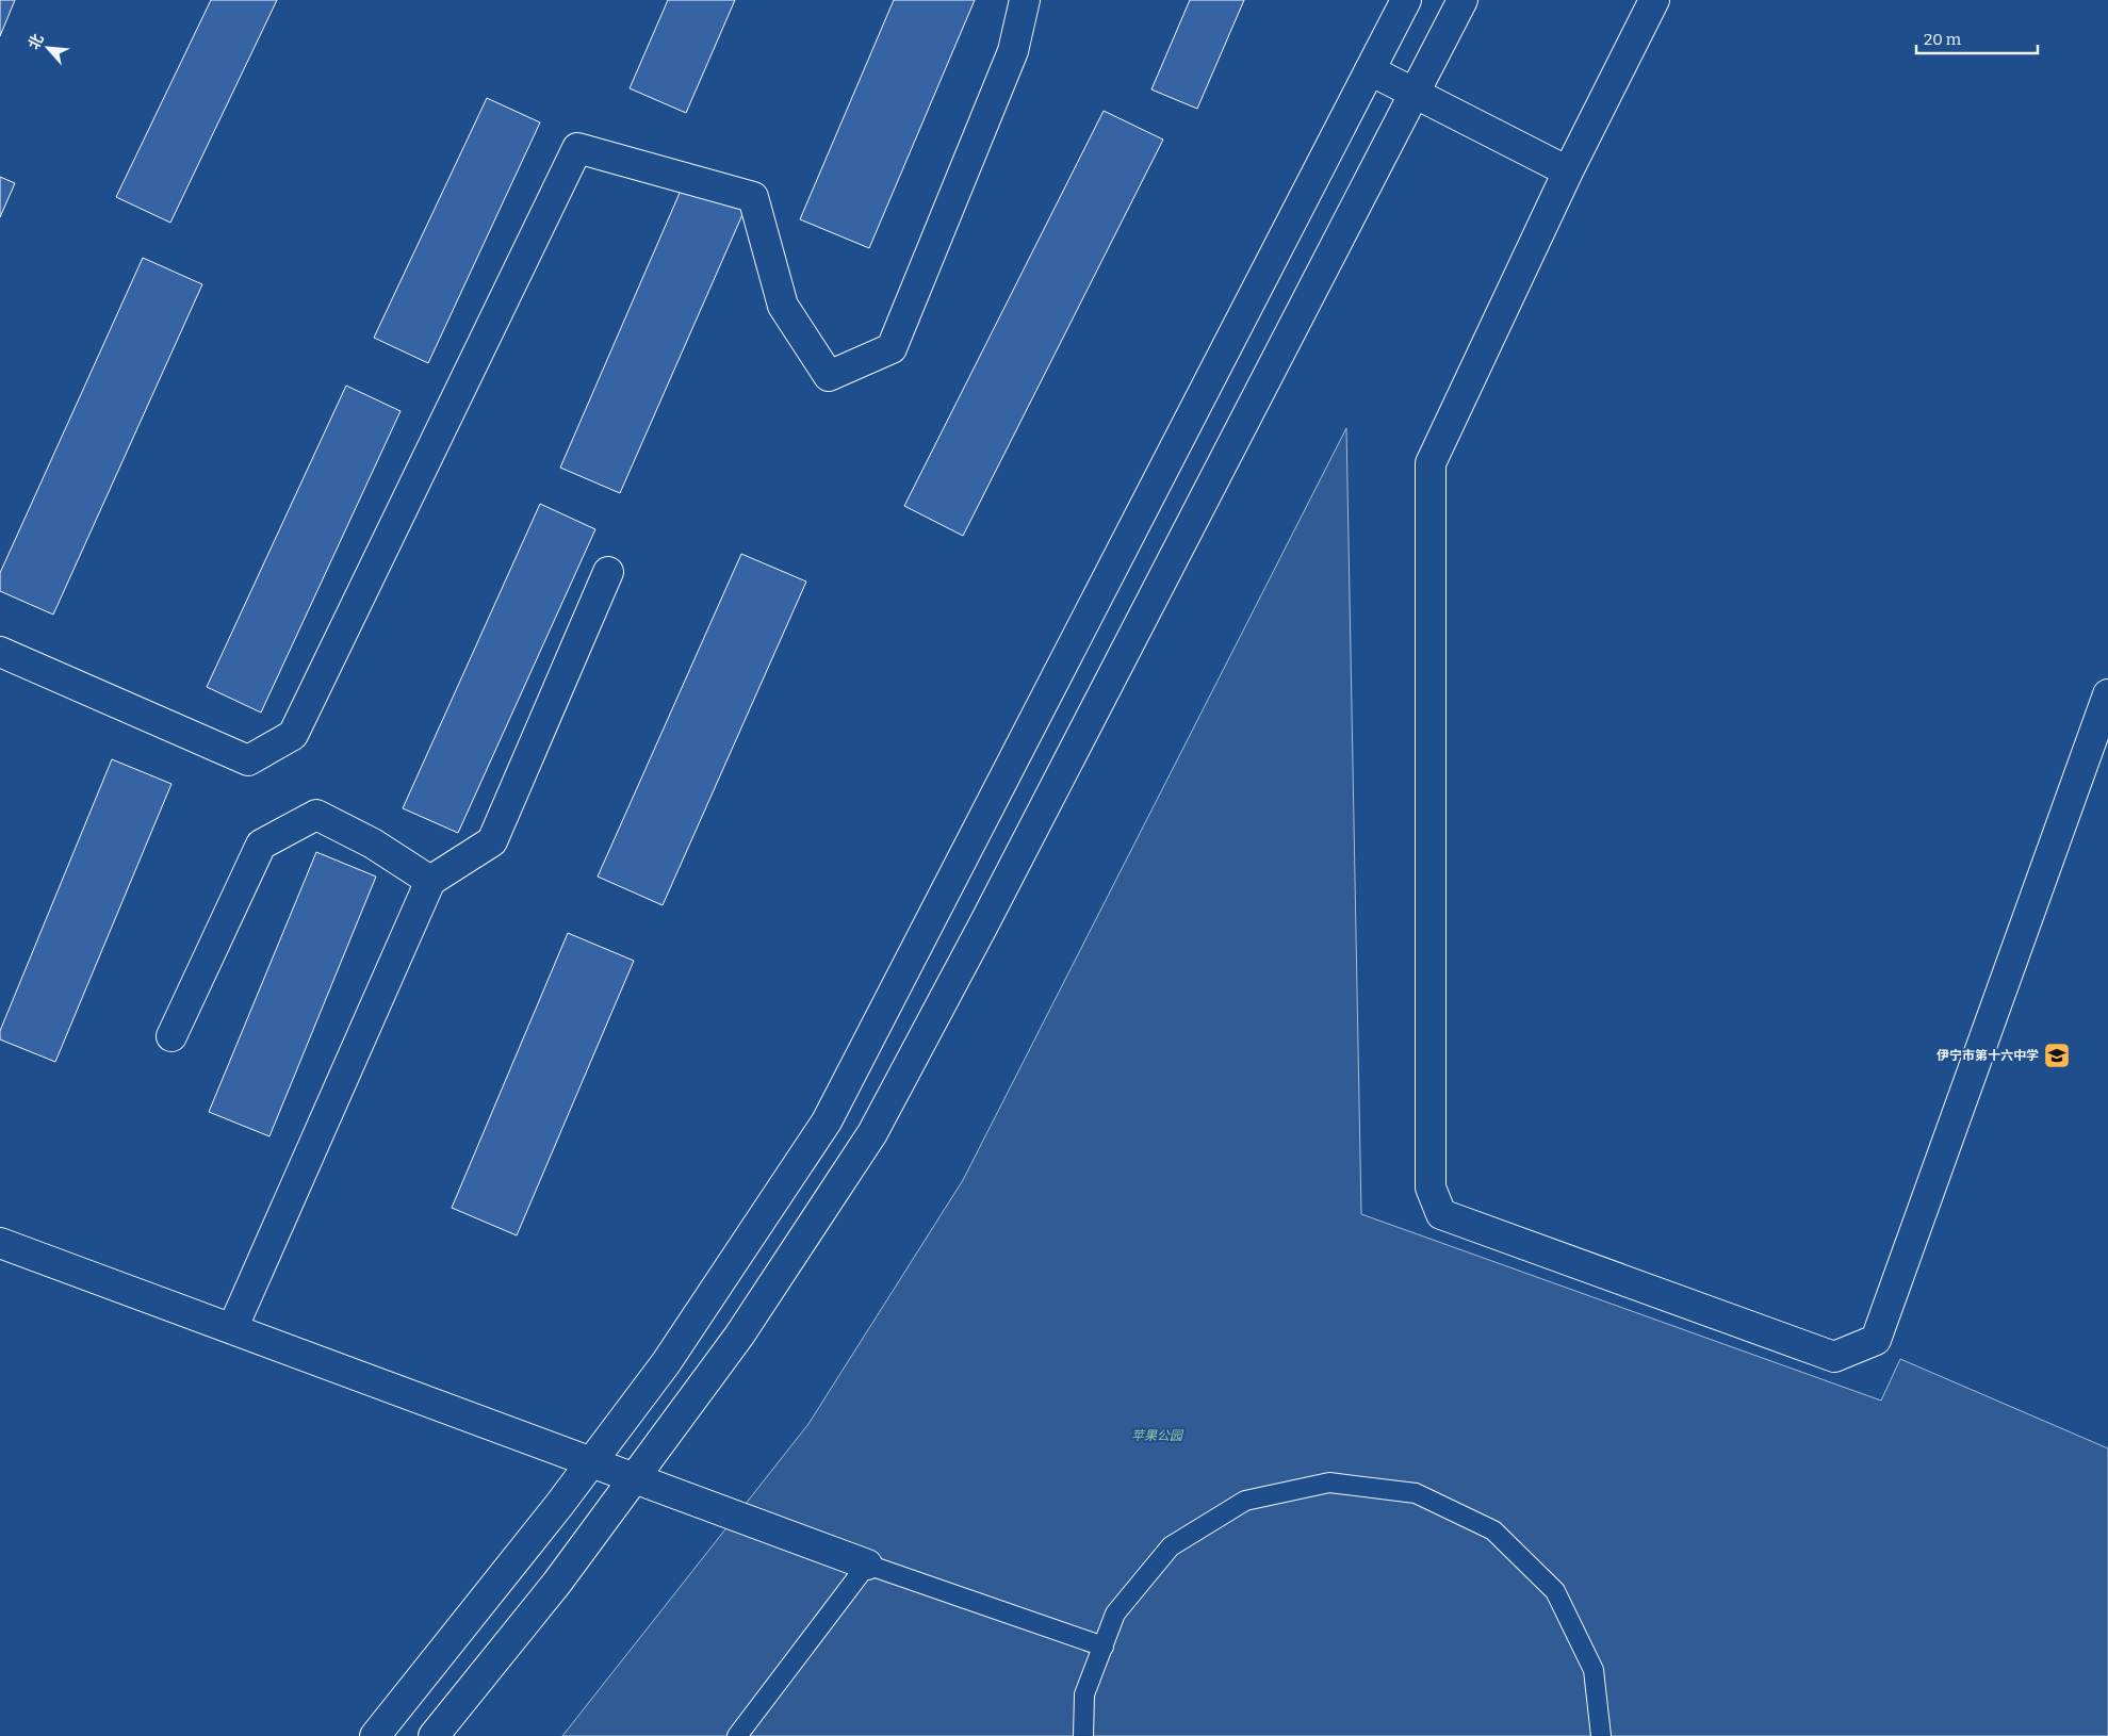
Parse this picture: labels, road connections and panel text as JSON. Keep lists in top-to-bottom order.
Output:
{
  "parks": ["苹果公园"],
  "places": {
    "school or university": ["伊宁市第十六中学"]
  },
  "scale_bar": "20 m",
  "north": "top left"
}
